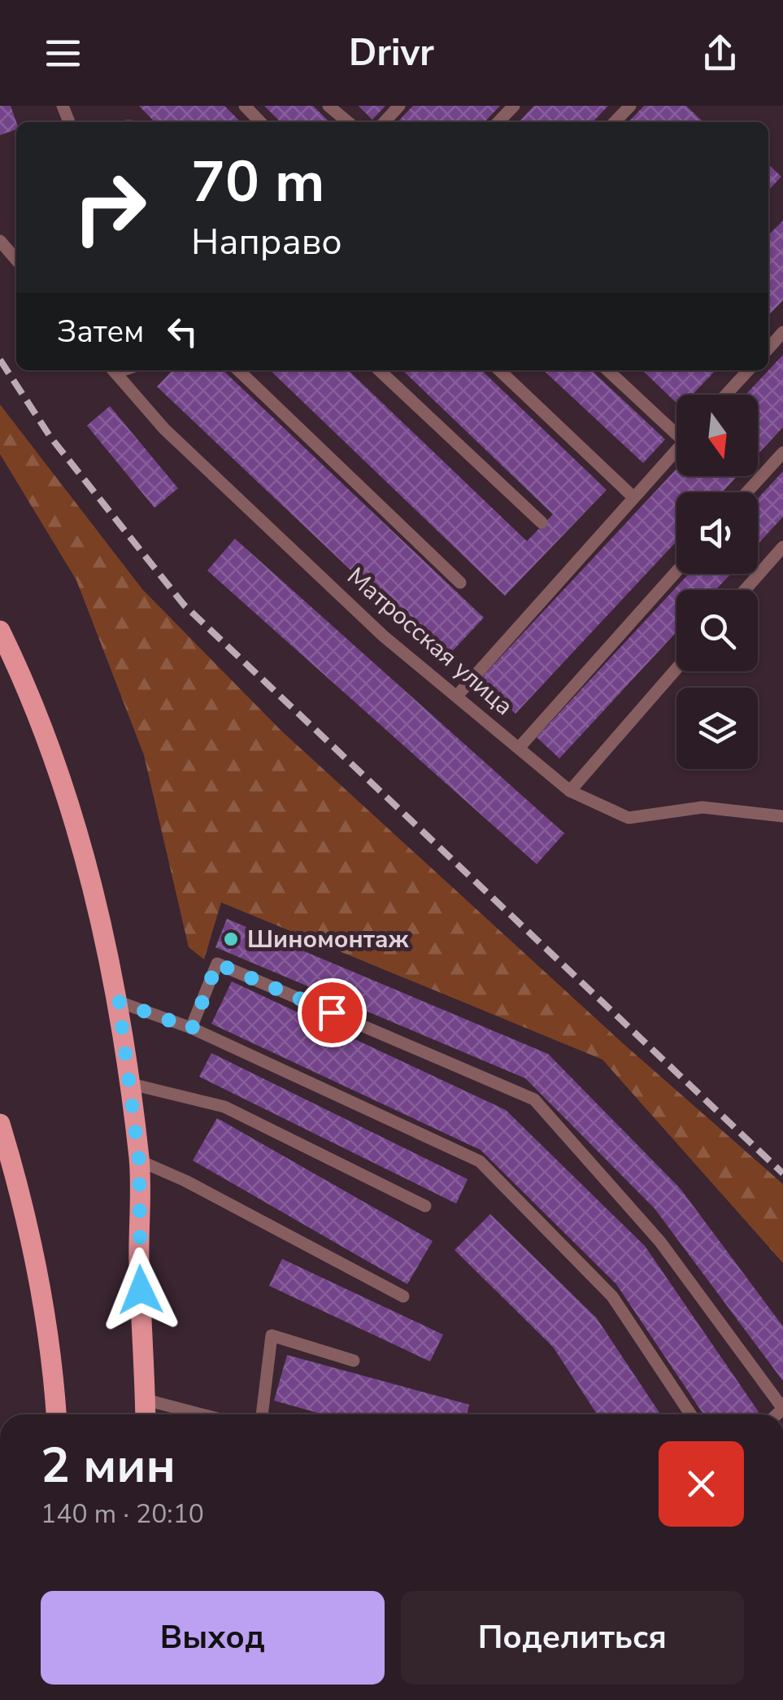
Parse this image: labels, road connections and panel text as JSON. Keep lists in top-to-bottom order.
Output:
{
  "streets": {
    "lane": ["Матросская улица"]
  },
  "places": ["Шиномонтаж"],
  "north": "bottom",
  "page": {
    "header": "Drivr",
    "turn": ["70 m", "Направо"],
    "then": "Затем",
    "heading": ["2 мин", "140 m · 20:10"],
    "buttons": ["Выход", "Поделиться"]
  }
}
